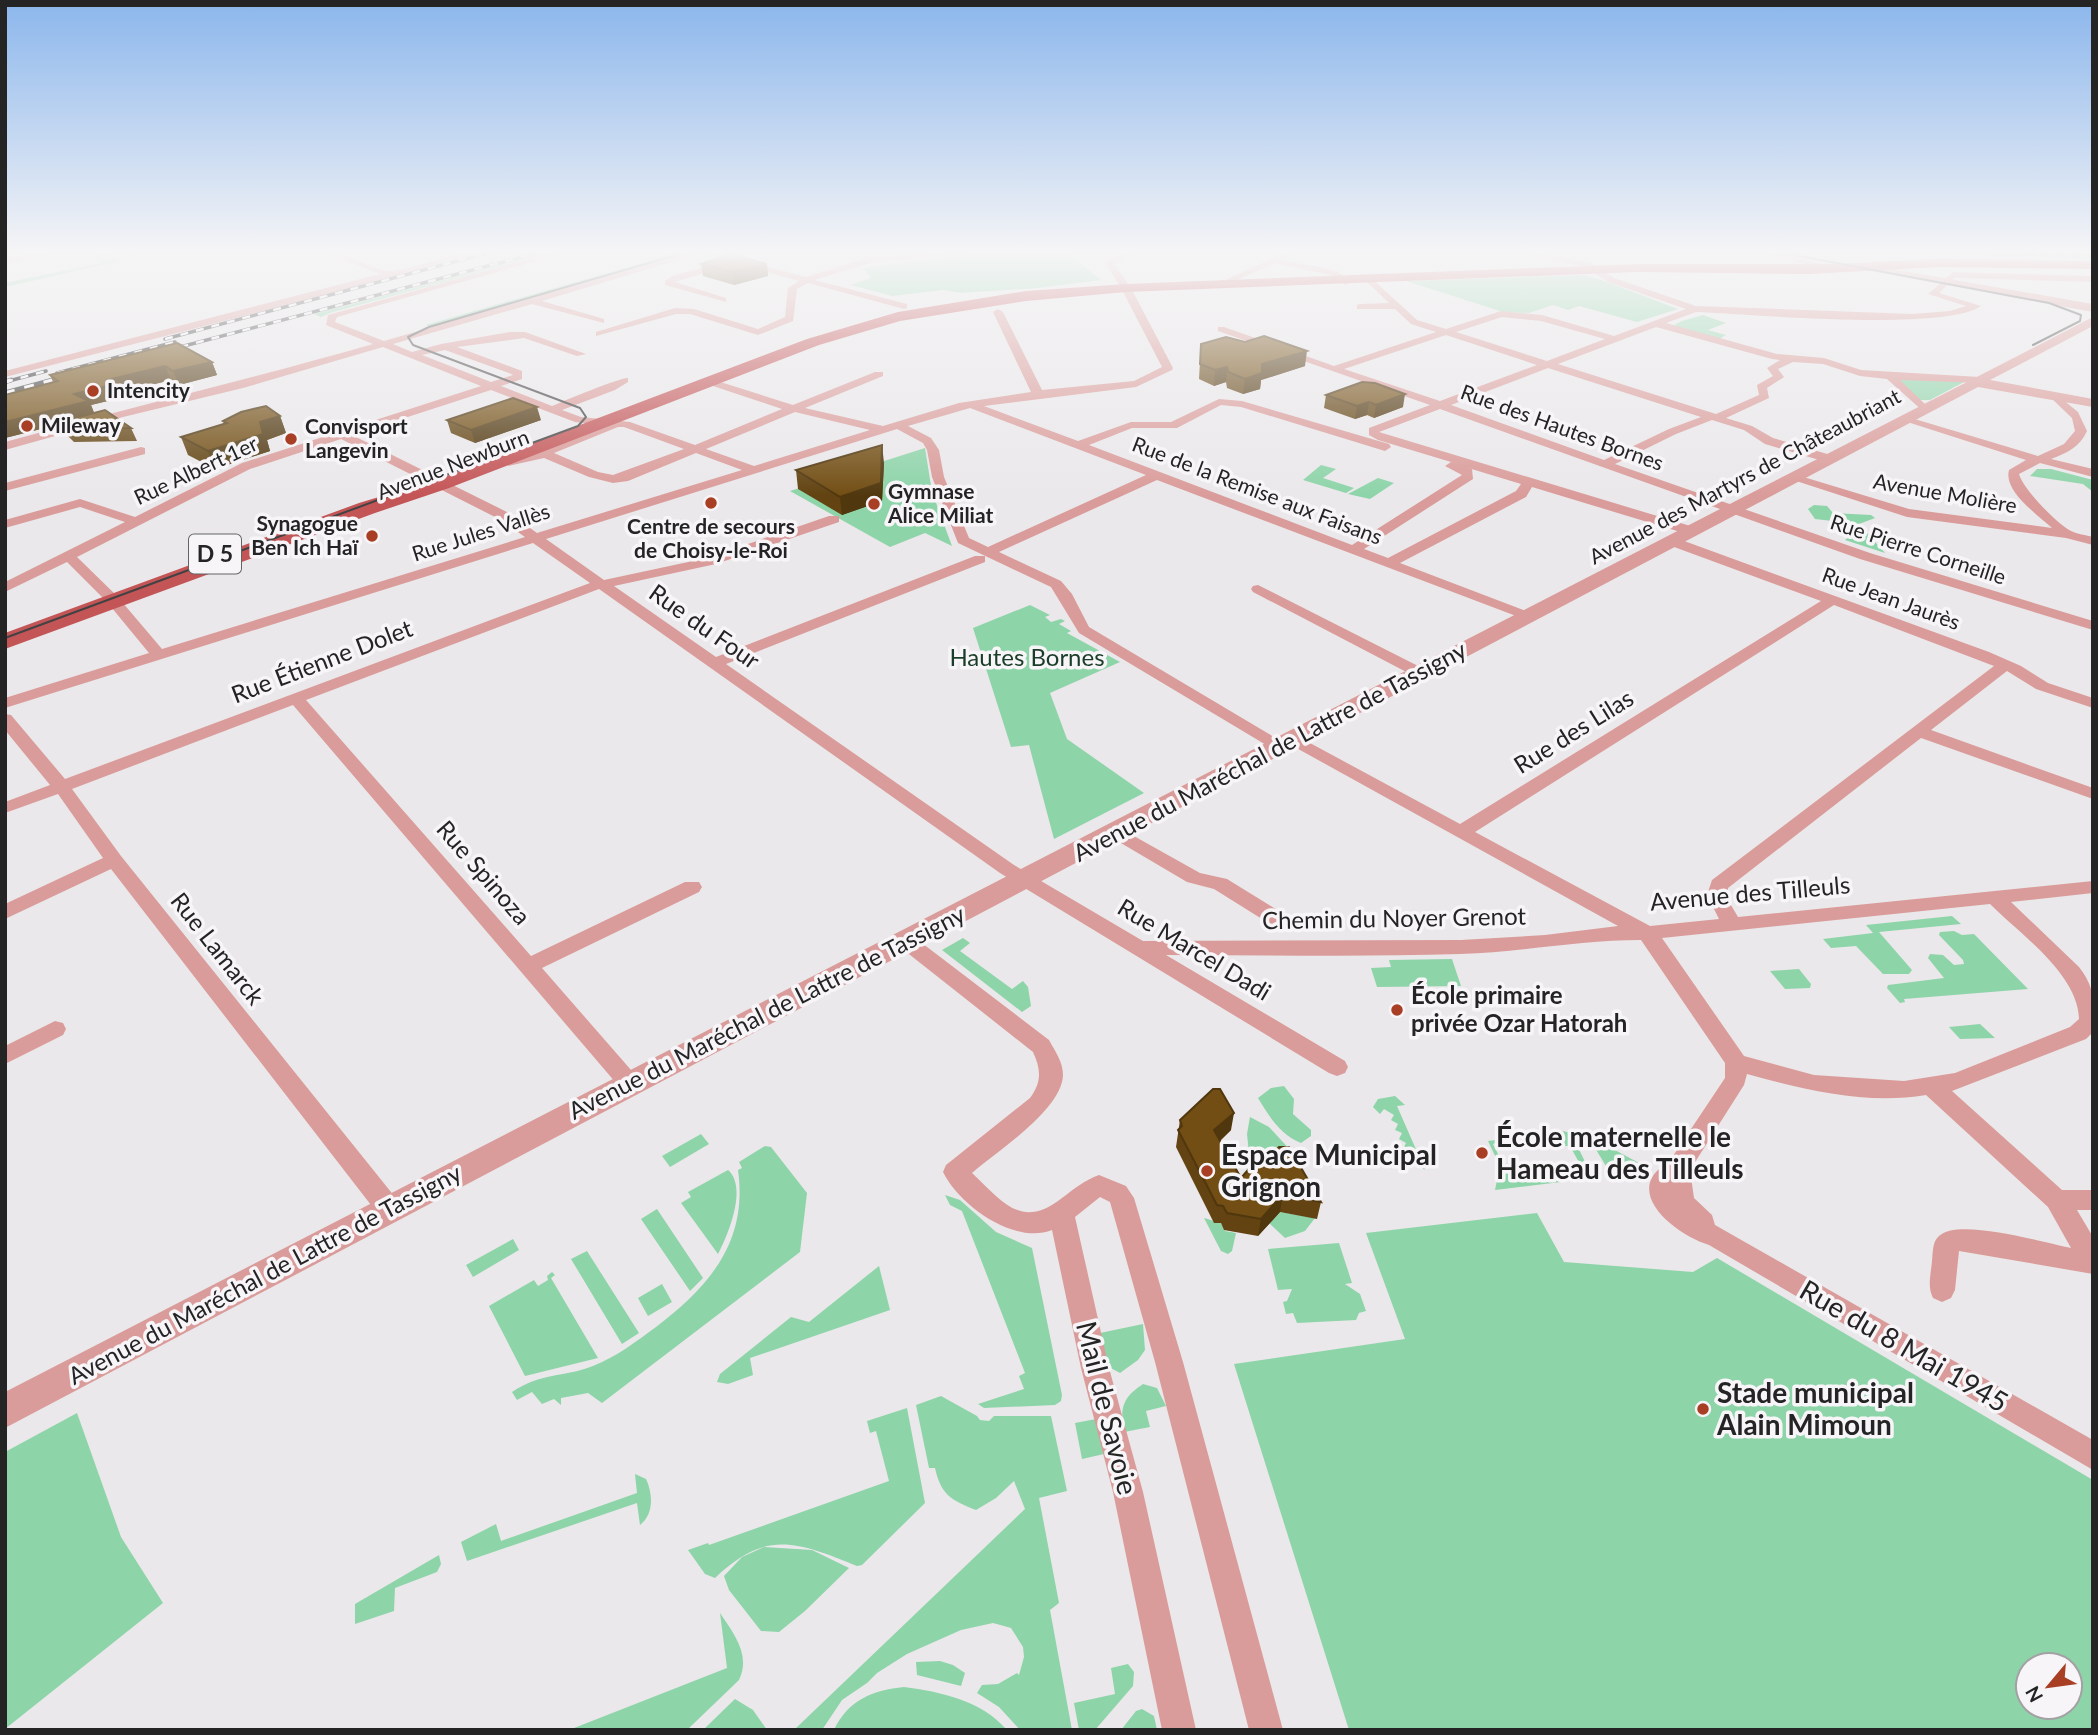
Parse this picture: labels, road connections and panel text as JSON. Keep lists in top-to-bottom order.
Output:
{
  "streets": {
    "main road": ["Avenue Newburn", "D 5"],
    "street": [
      "Rue des Hautes Bornes",
      "Rue Albert 1er",
      "Avenue des Martyrs de Châteaubriant",
      "Rue de la Remise aux Faisans",
      "Avenue Molière",
      "Rue Jules Vallès",
      "Rue Pierre Corneille",
      "Rue Jean Jaurès",
      "Rue du Four",
      "Rue Étienne Dolet",
      "Rue des Lilas",
      "Avenue du Maréchal de Lattre de Tassigny",
      "Rue Spinoza",
      "Avenue des Tilleuls",
      "Chemin du Noyer Grenot",
      "Rue Lamarck",
      "Rue Marcel Dadi",
      "Rue du 8 Mai 1945",
      "Mail de Savoie"
    ]
  },
  "crossings": [
    ["Rue des Hautes Bornes", "Avenue des Martyrs de Châteaubriant"],
    ["Rue des Hautes Bornes", "Rue Pierre Corneille"],
    ["Avenue Newburn", "Rue du Four"],
    ["Rue Albert 1er", "Rue du Four"],
    ["Avenue des Martyrs de Châteaubriant", "Rue de la Remise aux Faisans"],
    ["Avenue des Martyrs de Châteaubriant", "Avenue Molière"],
    ["Avenue des Martyrs de Châteaubriant", "Rue Pierre Corneille"],
    ["Avenue des Martyrs de Châteaubriant", "Rue Jean Jaurès"],
    ["Avenue des Martyrs de Châteaubriant", "Avenue du Maréchal de Lattre de Tassigny"],
    ["Rue de la Remise aux Faisans", "Rue Jules Vallès"],
    ["Rue de la Remise aux Faisans", "Avenue du Maréchal de Lattre de Tassigny"],
    ["Rue Jules Vallès", "Rue du Four"],
    ["Rue Jules Vallès", "Avenue des Tilleuls"],
    ["Rue Jean Jaurès", "Rue des Lilas"],
    ["Rue du Four", "Rue Étienne Dolet"],
    ["Rue du Four", "Avenue du Maréchal de Lattre de Tassigny"],
    ["Rue du Four", "Rue Marcel Dadi"],
    ["Rue Étienne Dolet", "Rue Spinoza"],
    ["Rue Étienne Dolet", "Rue Lamarck"],
    ["Rue des Lilas", "Avenue des Tilleuls"],
    ["Avenue du Maréchal de Lattre de Tassigny", "Rue Spinoza"],
    ["Avenue du Maréchal de Lattre de Tassigny", "Avenue des Tilleuls"],
    ["Avenue du Maréchal de Lattre de Tassigny", "Rue Lamarck"],
    ["Avenue du Maréchal de Lattre de Tassigny", "Rue Marcel Dadi"],
    ["Avenue des Tilleuls", "Chemin du Noyer Grenot"],
    ["Chemin du Noyer Grenot", "Rue Marcel Dadi"]
  ],
  "parks": ["Hautes Bornes"],
  "places": [
    "Intencity",
    "Mileway",
    "Convisport Langevin",
    "Centre de secours de Choisy-le-Roi",
    "Gymnase Alice Miliat",
    "Synagogue Ben Ich Haï",
    "École primaire privée Ozar Hatorah",
    "École maternelle le Hameau des Tilleuls",
    "Espace Municipal Grignon",
    "Stade municipal Alain Mimoun"
  ],
  "north": "bottom left"
}
